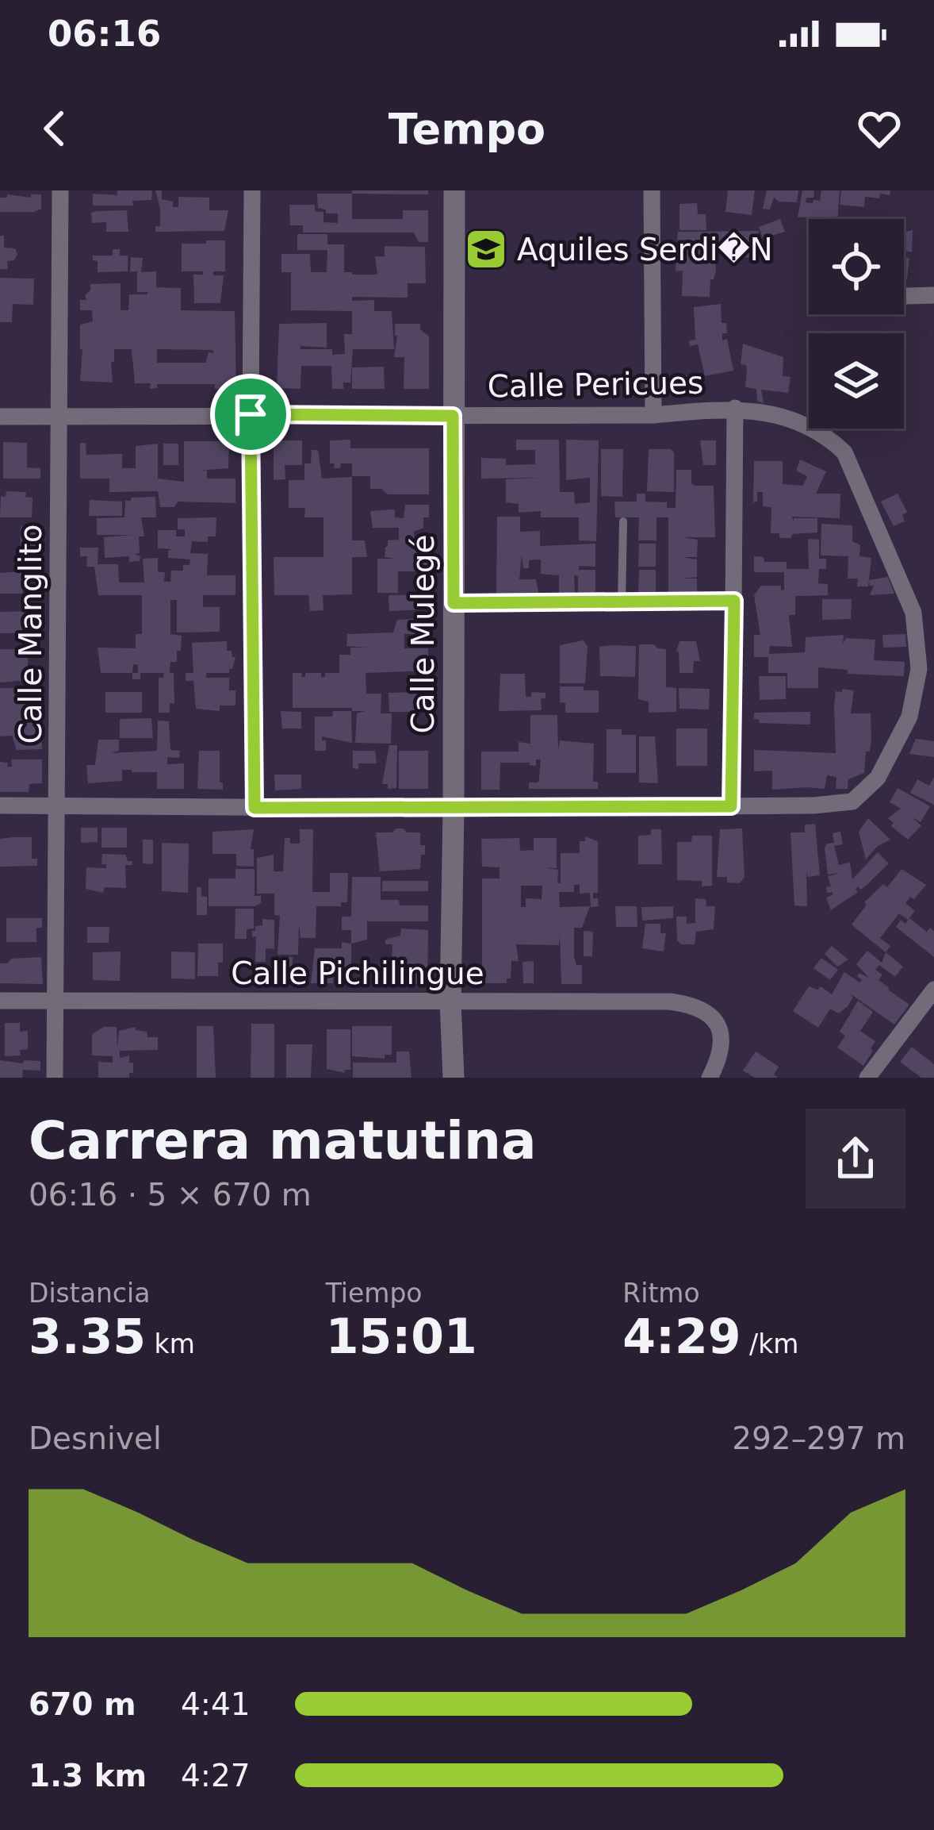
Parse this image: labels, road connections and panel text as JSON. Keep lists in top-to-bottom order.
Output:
{
  "streets": {
    "street": [
      "Calle Pericues",
      "Calle Manglito",
      "Calle Mulegé",
      "Calle Pichilingue"
    ]
  },
  "crossings": [
    ["Calle Pericues", "Calle Manglito"],
    ["Calle Pericues", "Calle Mulegé"],
    ["Calle Manglito", "Calle Pichilingue"],
    ["Calle Mulegé", "Calle Pichilingue"]
  ],
  "places": {
    "school or university": ["Aquiles Serdi�N"]
  },
  "page": {
    "status": "06:16",
    "header": "Tempo",
    "heading": ["Carrera matutina", "06:16 · 5 × 670 m"],
    "stats": [
      ["Distancia", "3.35 km"],
      ["Tiempo", "15:01"],
      ["Ritmo", "4:29 /km"]
    ],
    "chart": ["Desnivel", "292–297 m"],
    "list": [
      {
        "name": "670 m",
        "note": "4:41"
      },
      {
        "name": "1.3 km",
        "note": "4:27"
      }
    ]
  }
}
